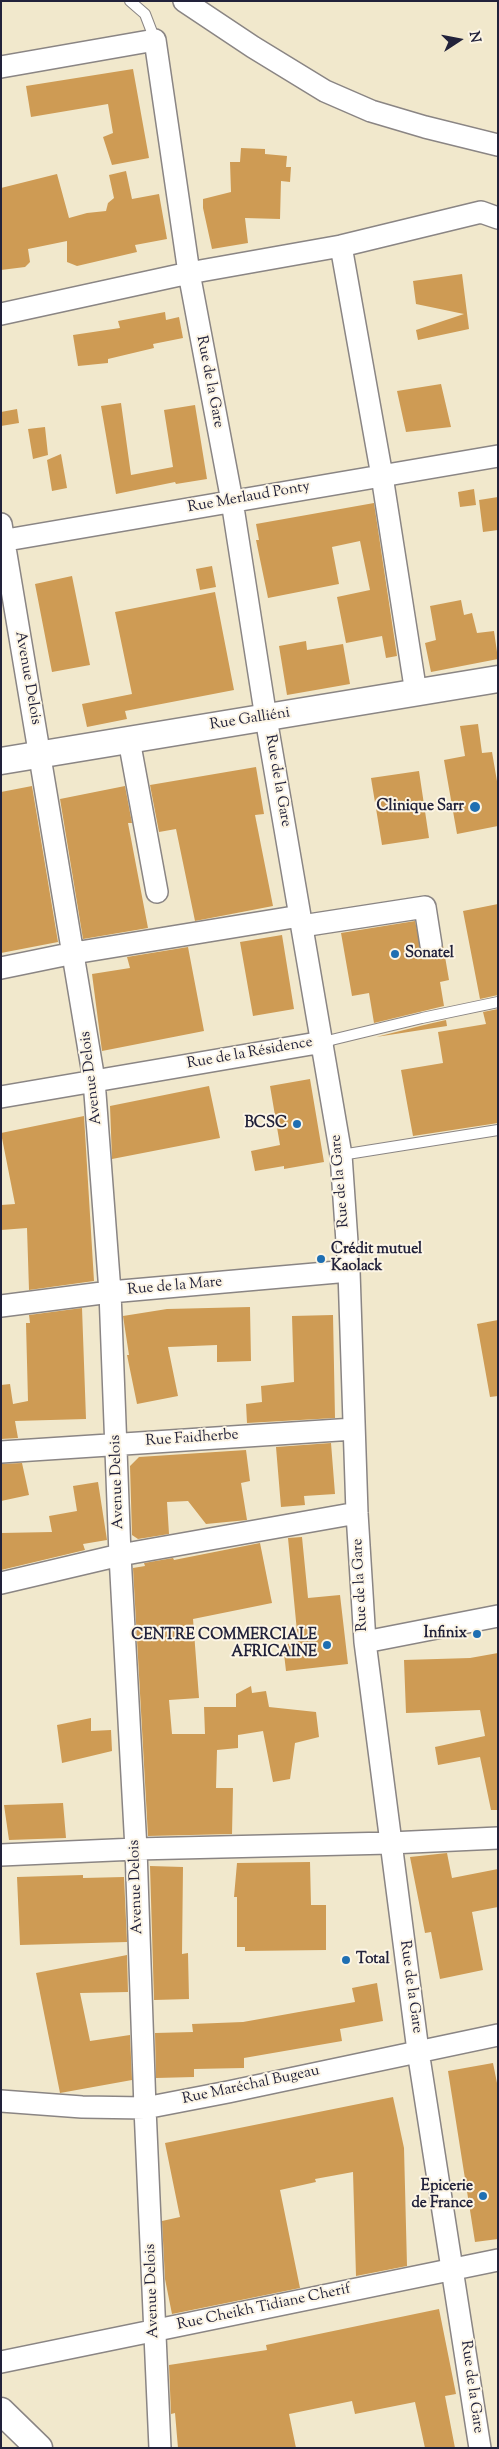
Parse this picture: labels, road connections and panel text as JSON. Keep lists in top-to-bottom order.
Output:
{
  "streets": {
    "street": [
      "Rue de la Gare",
      "Rue Merlaud Ponty",
      "Avenue Delois",
      "Rue Galliéni",
      "Rue de la Résidence",
      "Rue de la Mare",
      "Rue Faidherbe",
      "Rue Maréchal Bugeau",
      "Rue Cheikh Tidiane Cherif"
    ]
  },
  "crossings": [
    ["Rue de la Gare", "Rue Merlaud Ponty"],
    ["Rue de la Gare", "Rue Galliéni"],
    ["Rue de la Gare", "Rue de la Résidence"],
    ["Rue de la Gare", "Rue de la Mare"],
    ["Rue de la Gare", "Rue Faidherbe"],
    ["Rue de la Gare", "Rue Maréchal Bugeau"],
    ["Rue de la Gare", "Rue Cheikh Tidiane Cherif"],
    ["Rue Merlaud Ponty", "Avenue Delois"],
    ["Avenue Delois", "Rue Galliéni"],
    ["Avenue Delois", "Rue de la Résidence"],
    ["Avenue Delois", "Rue de la Mare"],
    ["Avenue Delois", "Rue Faidherbe"],
    ["Avenue Delois", "Rue Maréchal Bugeau"],
    ["Avenue Delois", "Rue Cheikh Tidiane Cherif"]
  ],
  "places": [
    "Clinique Sarr",
    "Sonatel",
    "BCSC",
    "Crédit mutuel Kaolack",
    "Infinix",
    "CENTRE COMMERCIALE AFRICAINE",
    "Total",
    "Epicerie de France"
  ],
  "north": "right"
}
